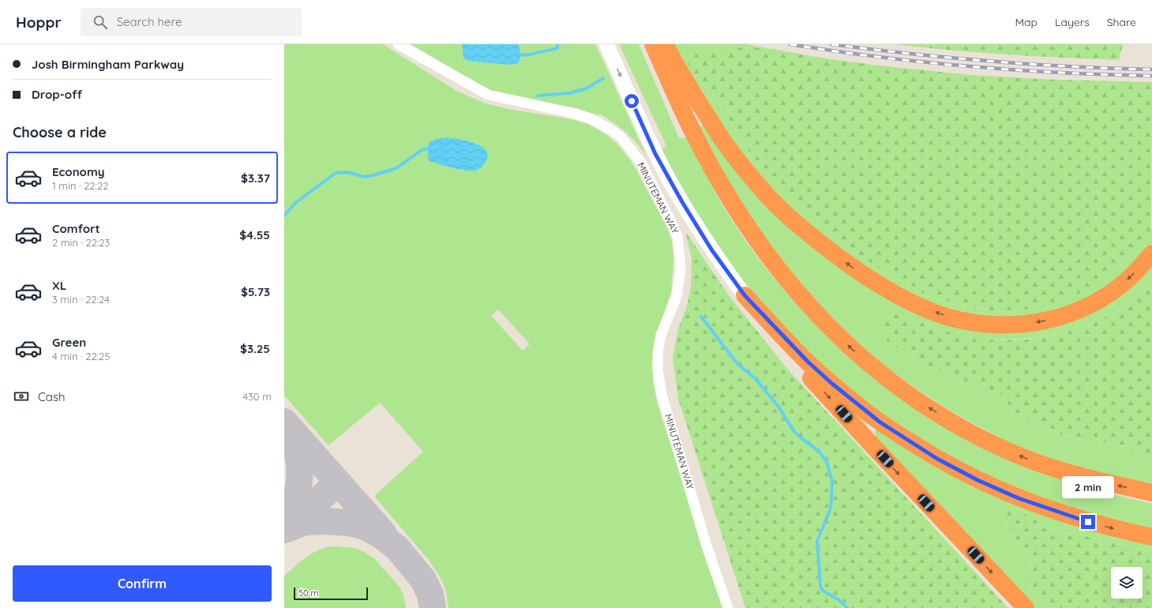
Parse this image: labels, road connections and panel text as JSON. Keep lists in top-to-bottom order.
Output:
{
  "streets": {
    "street": ["MINUTEMAN WAY"]
  },
  "scale_bar": "50 m",
  "page": {
    "header": "Hoppr",
    "search": "Search here",
    "nav": ["Map", "Layers", "Share"],
    "banner": ["Josh Birmingham Parkway", "Drop-off"],
    "heading": "Choose a ride",
    "list": [
      {
        "name": "Economy",
        "note": "1 min · 22:22",
        "value": "$3.37"
      },
      {
        "name": "Comfort",
        "note": "2 min · 22:23",
        "value": "$4.55"
      },
      {
        "name": "XL",
        "note": "3 min · 22:24",
        "value": "$5.73"
      },
      {
        "name": "Green",
        "note": "4 min · 22:25",
        "value": "$3.25"
      }
    ],
    "pay": ["Cash", "430 m"],
    "bubble": "2 min",
    "buttons": "Confirm",
    "scale": "50 m"
  }
}
